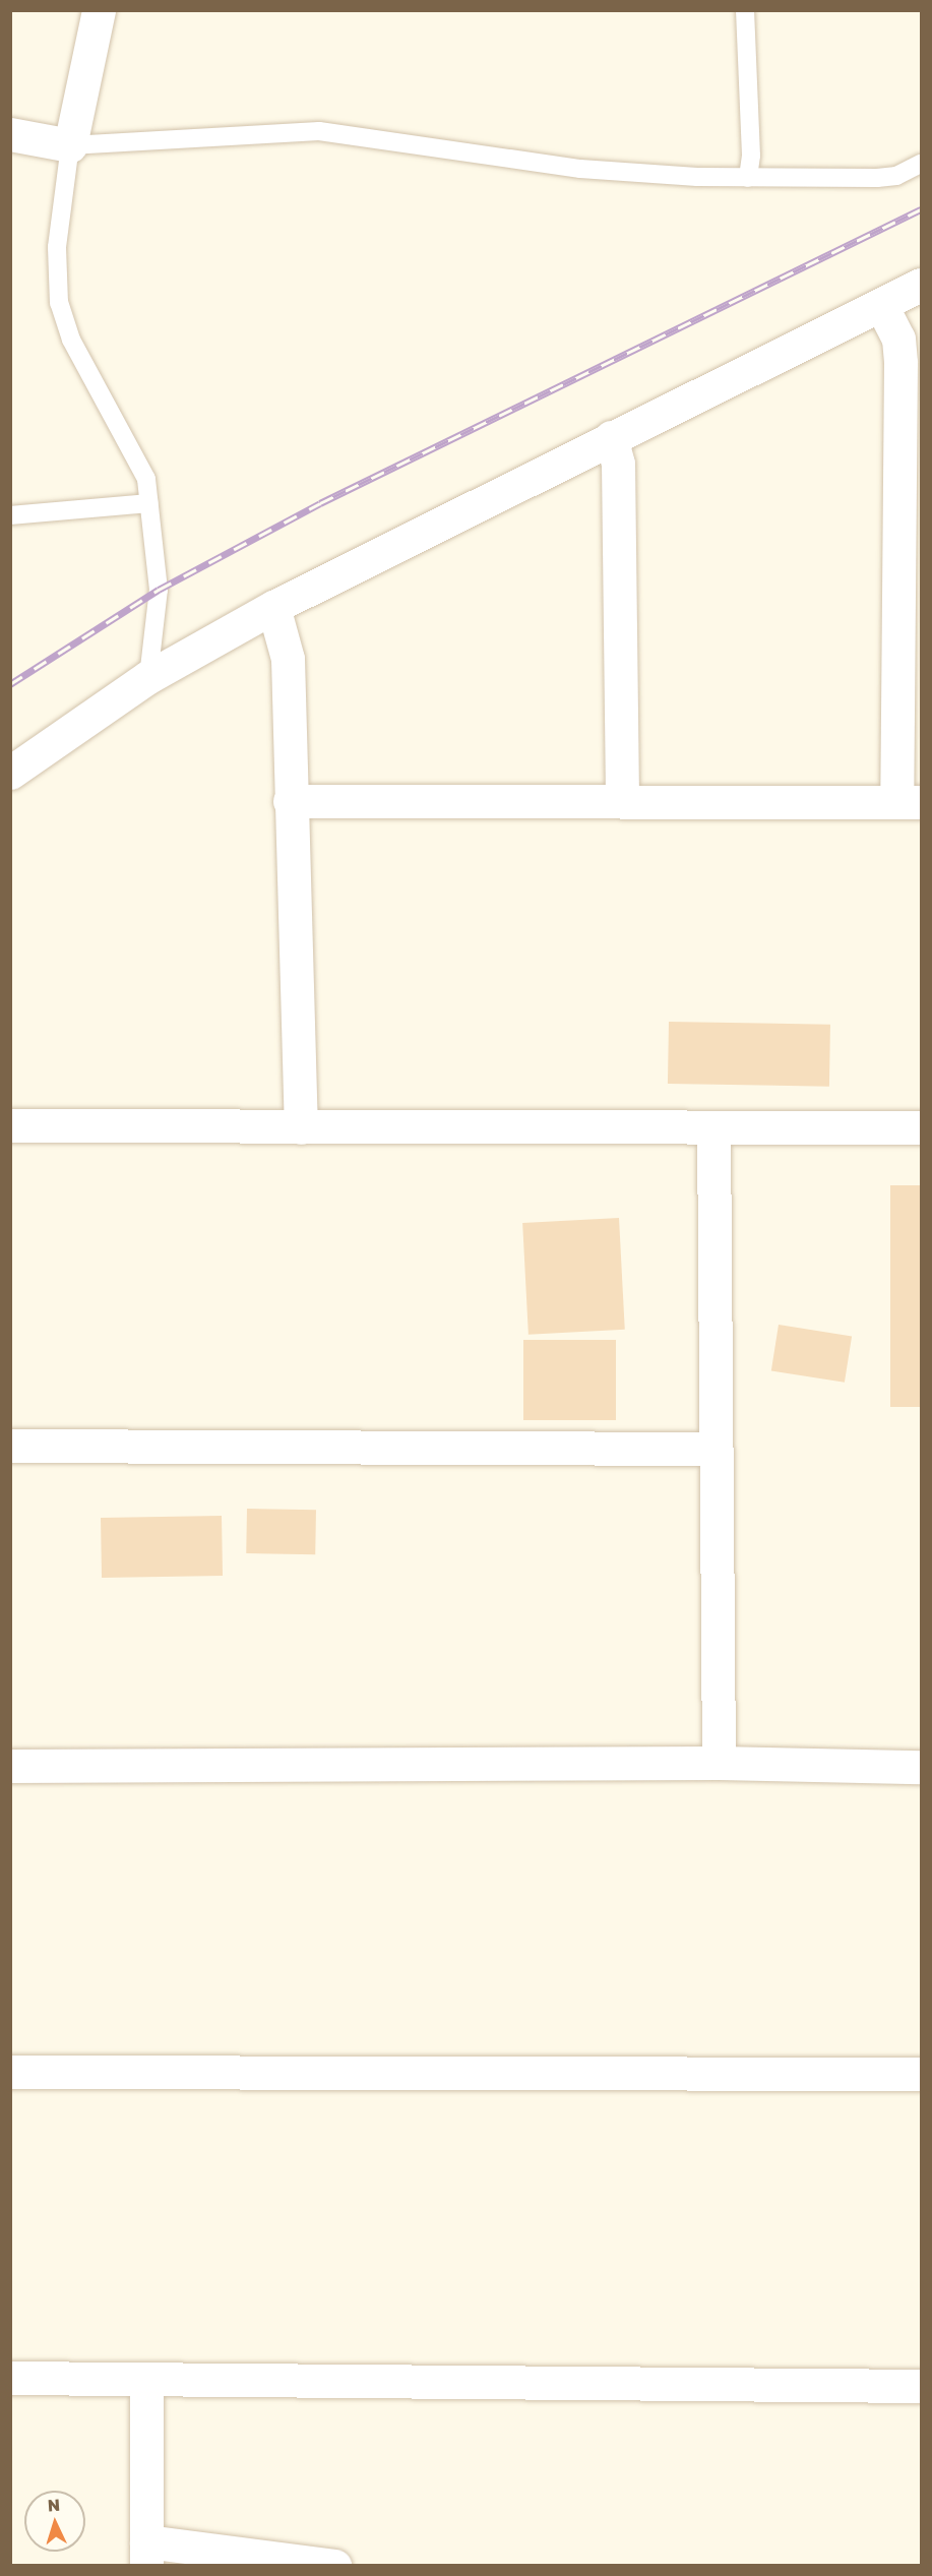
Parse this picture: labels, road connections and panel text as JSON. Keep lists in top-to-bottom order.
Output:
{
  "north": "top"
}
